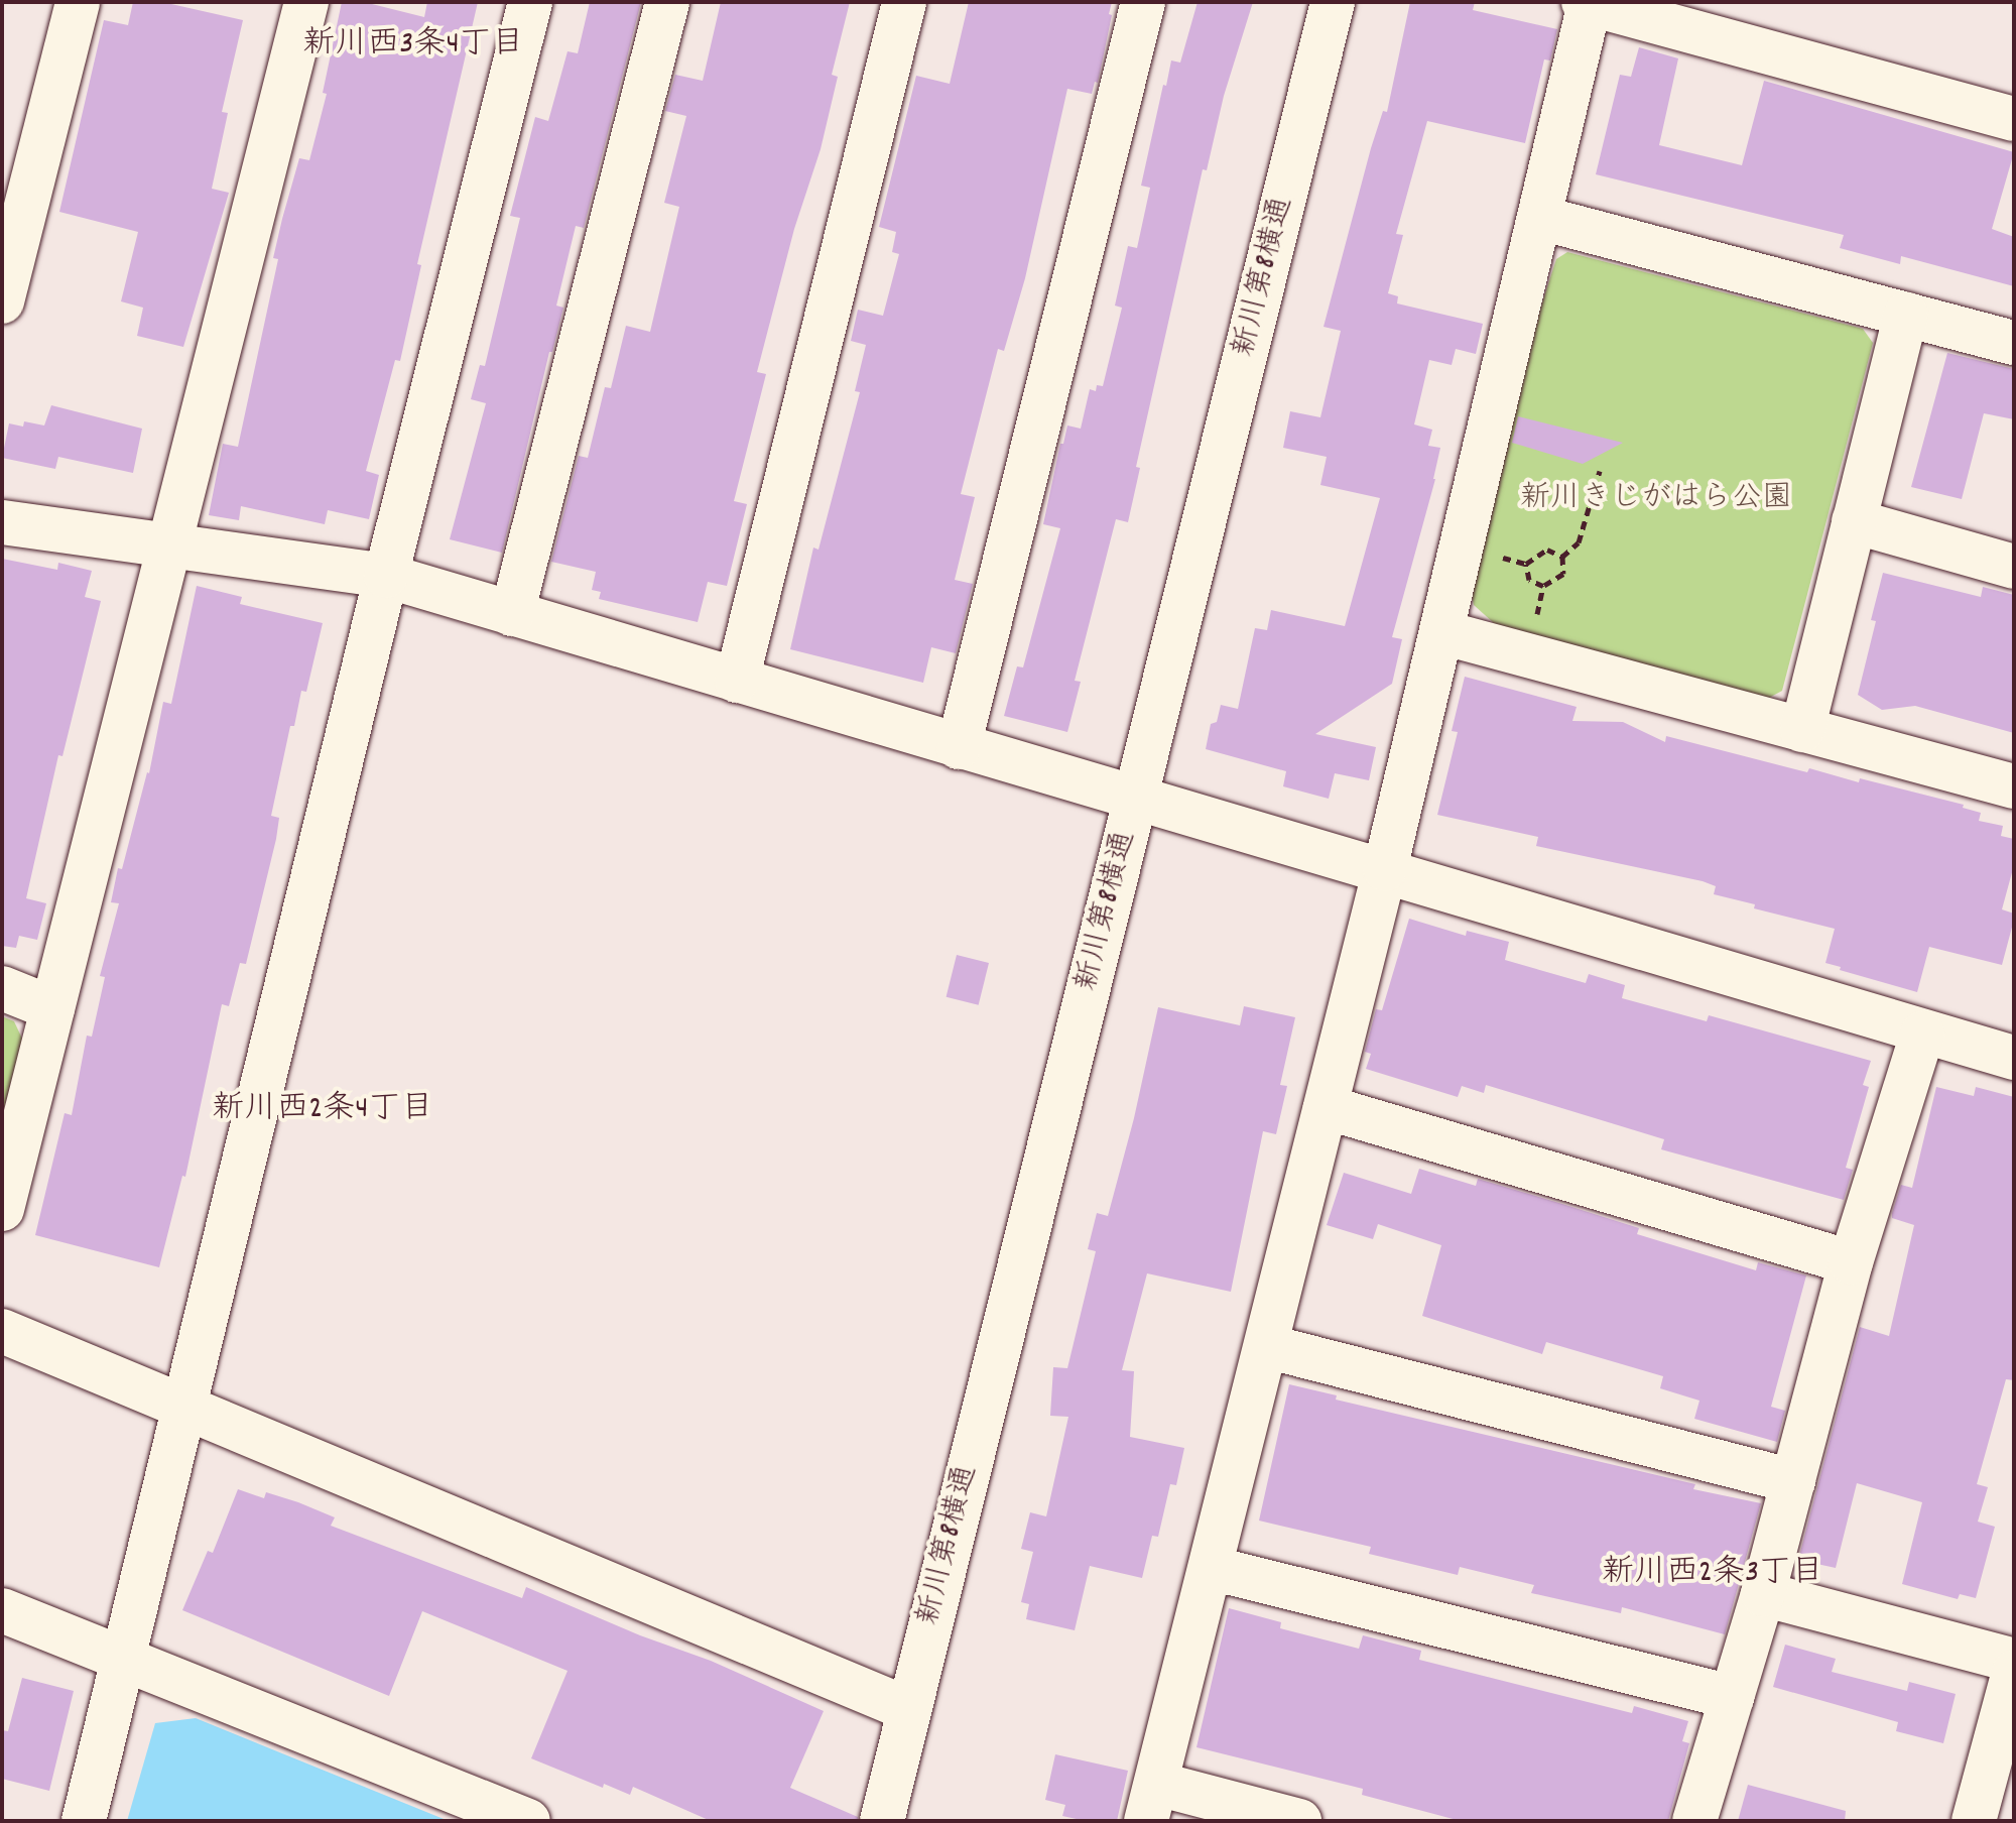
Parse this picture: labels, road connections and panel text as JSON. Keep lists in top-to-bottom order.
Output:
{
  "streets": {
    "street": ["新川第8横通"]
  },
  "districts": ["新川西3条4丁目", "新川西2条4丁目", "新川西2条3丁目"],
  "parks": ["新川きじがはら公園"]
}
